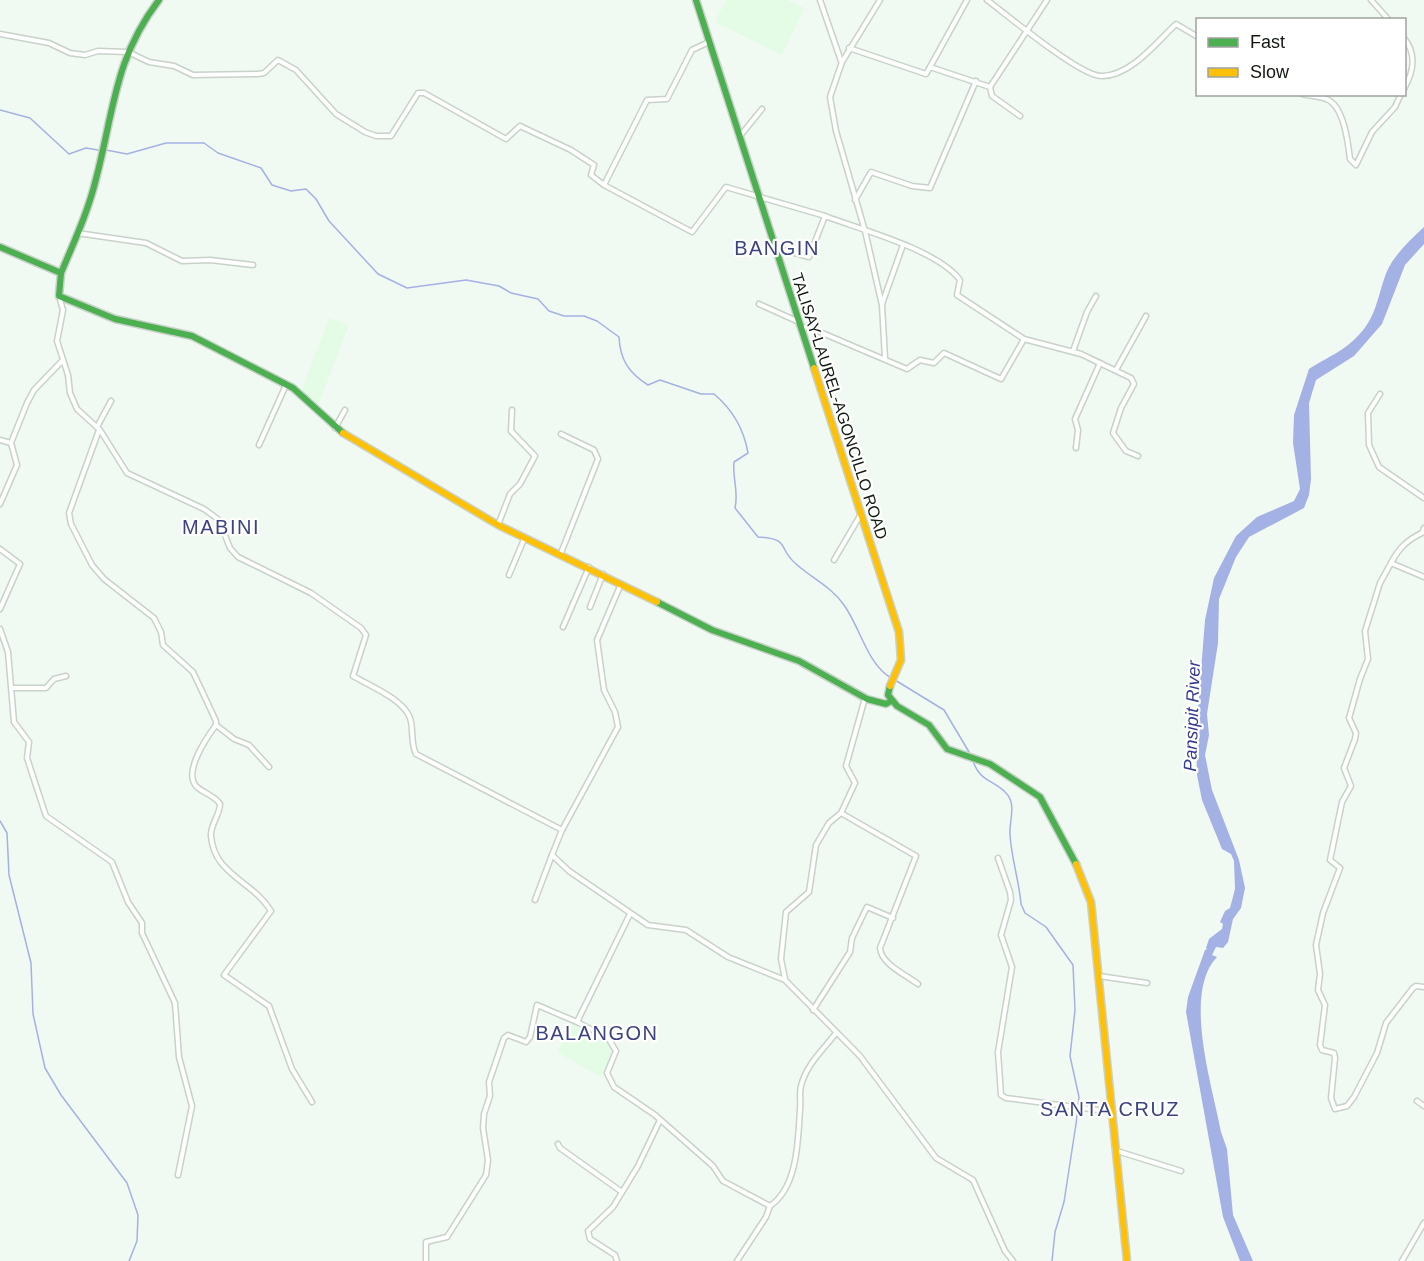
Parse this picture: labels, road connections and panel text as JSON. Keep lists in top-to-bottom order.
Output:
{
  "streets": {
    "main road": ["TALISAY-LAUREL-AGONCILLO ROAD"]
  },
  "districts": [
    "BANGIN",
    "MABINI",
    "BALANGON",
    "SANTA CRUZ"
  ],
  "water": ["Pansipit River"],
  "legend": ["Fast", "Slow"]
}
